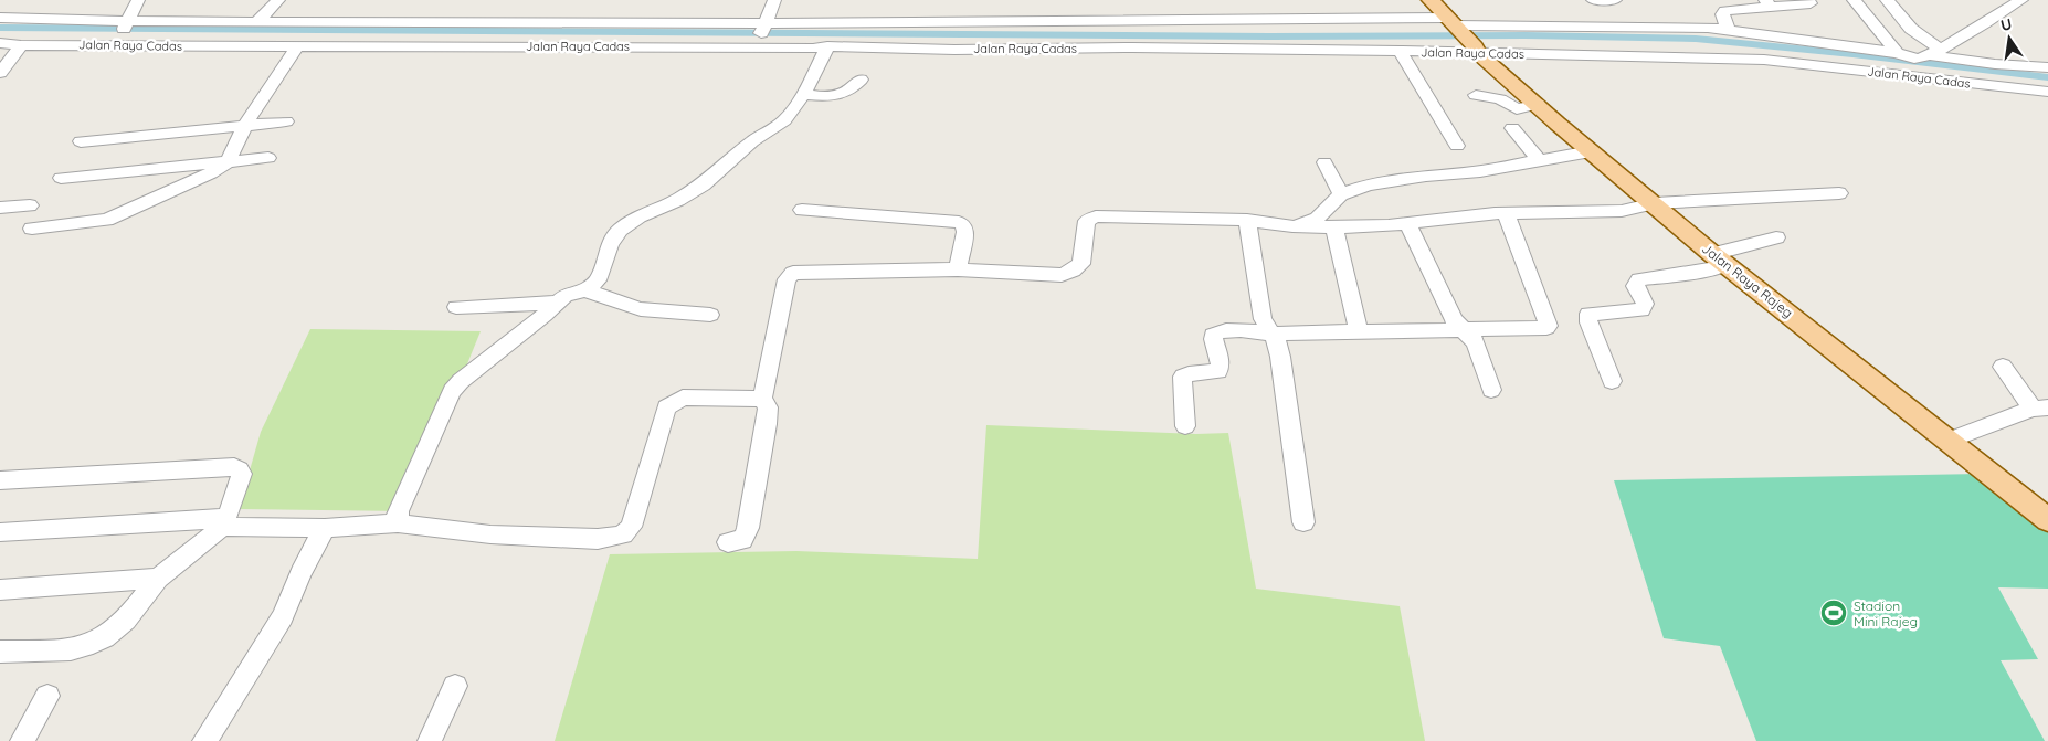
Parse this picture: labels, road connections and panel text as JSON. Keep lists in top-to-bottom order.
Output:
{
  "streets": {
    "main road": ["Jalan Raya Rajeg"],
    "street": ["Jalan Raya Cadas"]
  },
  "crossings": [
    ["Jalan Raya Cadas", "Jalan Raya Rajeg"]
  ],
  "places": {
    "sports": ["Stadion Mini Rajeg"]
  },
  "north": "top"
}
